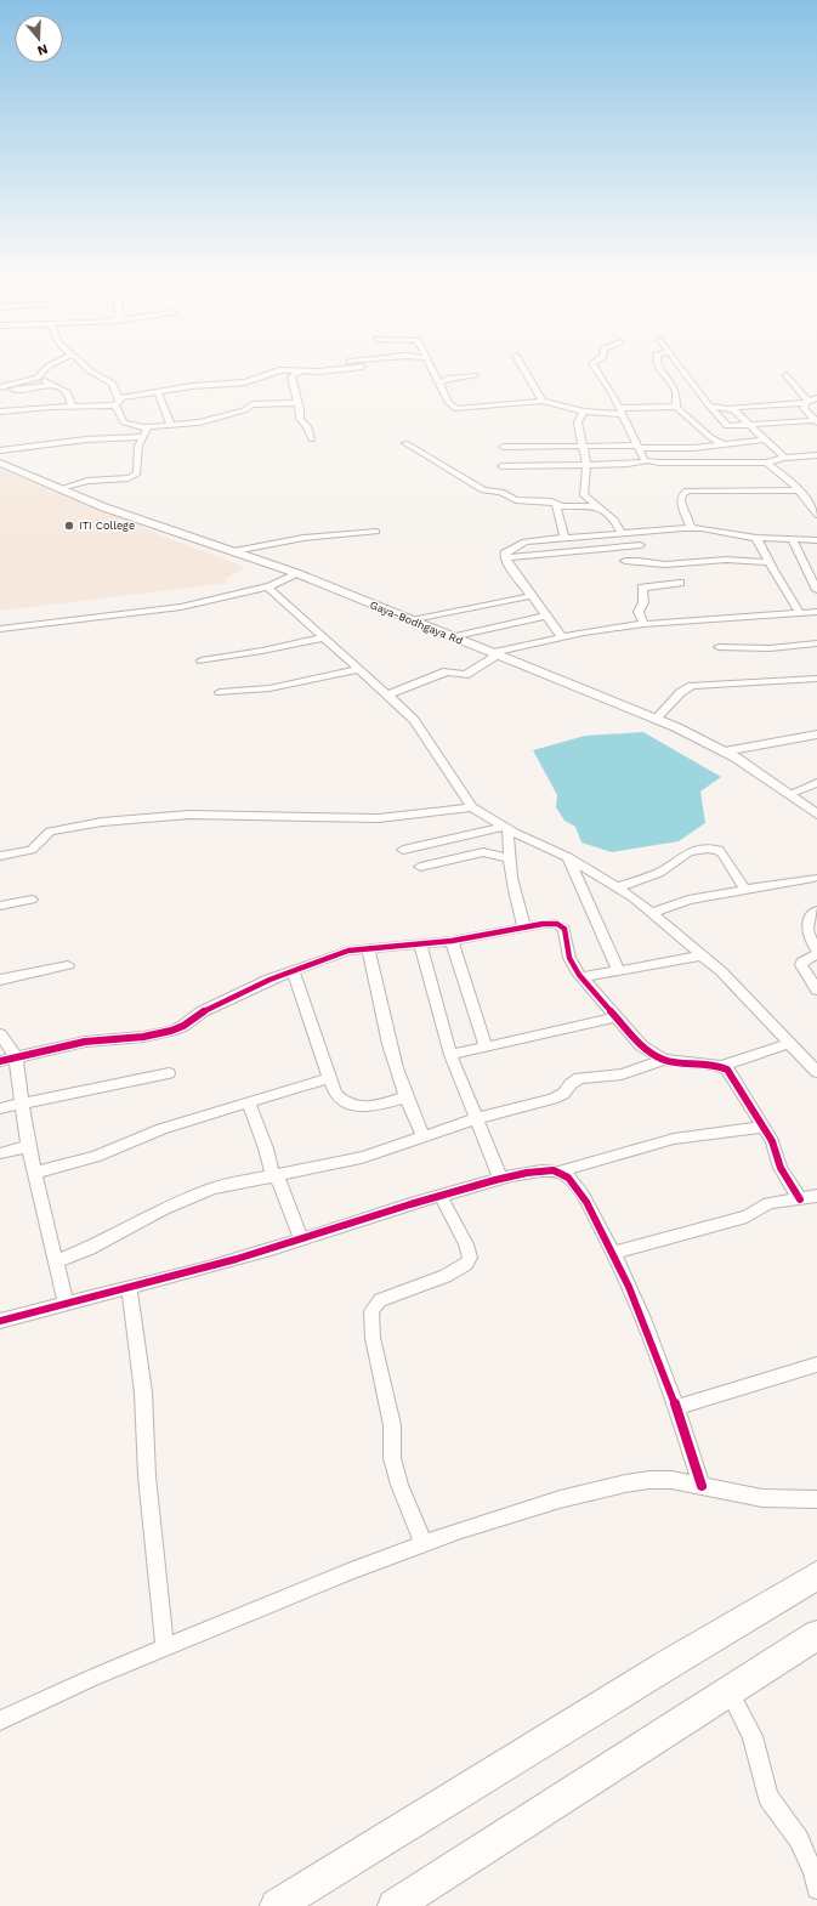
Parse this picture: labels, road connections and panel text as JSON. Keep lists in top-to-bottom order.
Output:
{
  "streets": {
    "street": ["Gaya-Bodhgaya Rd"]
  },
  "places": ["ITI College"],
  "north": "bottom"
}
